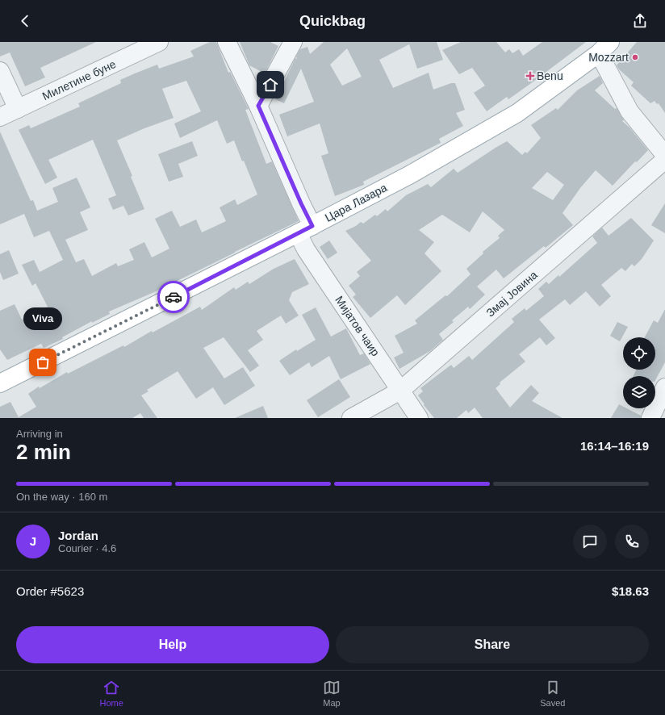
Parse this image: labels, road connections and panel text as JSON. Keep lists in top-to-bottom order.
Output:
{
  "streets": {
    "main road": ["Цара Лазара"],
    "street": ["Милетине буне", "Змај Јовина", "Мијатов чаир"]
  },
  "crossings": [
    ["Цара Лазара", "Мијатов чаир"],
    ["Змај Јовина", "Мијатов чаир"]
  ],
  "places": {
    "other": ["Mozzart", "Viva"],
    "health": ["Benu"]
  },
  "page": {
    "header": "Quickbag",
    "bubble": "Viva",
    "heading": ["2 min", "Arriving in", "16:14–16:19"],
    "panel": [
      "Jordan",
      "Courier · 4.6",
      "Order #5623",
      "$18.63"
    ],
    "bar": "On the way · 160 m",
    "round": "J",
    "buttons": ["Help", "Share"],
    "tabs": ["Home", "Map", "Saved"]
  }
}
